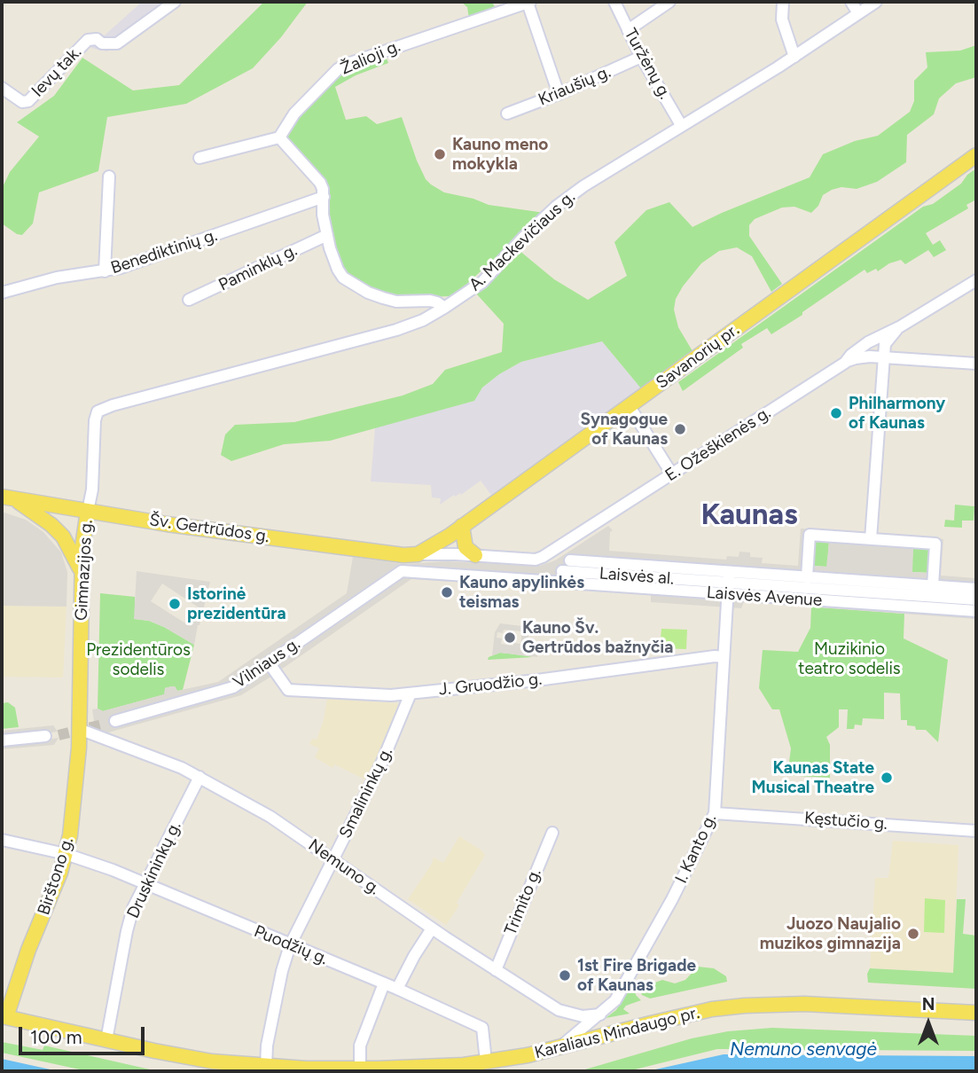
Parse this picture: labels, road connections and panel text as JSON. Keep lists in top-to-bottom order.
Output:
{
  "streets": {
    "main road": [
      "Savanorių pr.",
      "Šv. Gertrūdos g.",
      "Gimnazijos g.",
      "Birštono g.",
      "Karaliaus Mindaugo pr."
    ],
    "street": [
      "Žalioji g.",
      "Turžėnų g.",
      "Ievų tak.",
      "Kriaušių g.",
      "A. Mackevičiaus g.",
      "Benediktinių g.",
      "Paminklų g.",
      "E. Ožeškienės g.",
      "Laisvės al.",
      "Laisvės Avenue",
      "Vilniaus g.",
      "J. Gruodžio g.",
      "Smalininkų g.",
      "Kęstučio g.",
      "I. Kanto g.",
      "Nemuno g.",
      "Druskininkų g.",
      "Trimito g.",
      "Puodžių g."
    ]
  },
  "crossings": [
    ["Turžėnų g.", "Kriaušių g."],
    ["Turžėnų g.", "A. Mackevičiaus g."],
    ["A. Mackevičiaus g.", "Gimnazijos g."],
    ["Savanorių pr.", "Šv. Gertrūdos g."],
    ["Šv. Gertrūdos g.", "Gimnazijos g."],
    ["Gimnazijos g.", "Nemuno g."],
    ["Gimnazijos g.", "Birštono g."],
    ["Laisvės al.", "Laisvės Avenue"],
    ["Laisvės Avenue", "Vilniaus g."],
    ["Laisvės Avenue", "I. Kanto g."],
    ["Vilniaus g.", "J. Gruodžio g."],
    ["J. Gruodžio g.", "Smalininkų g."],
    ["J. Gruodžio g.", "I. Kanto g."],
    ["Smalininkų g.", "Nemuno g."],
    ["Smalininkų g.", "Puodžių g."],
    ["Smalininkų g.", "Karaliaus Mindaugo pr."],
    ["Kęstučio g.", "I. Kanto g."],
    ["I. Kanto g.", "Nemuno g."],
    ["I. Kanto g.", "Karaliaus Mindaugo pr."],
    ["Nemuno g.", "Druskininkų g."],
    ["Nemuno g.", "Birštono g."],
    ["Nemuno g.", "Trimito g."],
    ["Druskininkų g.", "Puodžių g."],
    ["Druskininkų g.", "Karaliaus Mindaugo pr."],
    ["Birštono g.", "Puodžių g."],
    ["Birštono g.", "Karaliaus Mindaugo pr."],
    ["Puodžių g.", "Karaliaus Mindaugo pr."]
  ],
  "districts": ["Kaunas"],
  "water": ["Nemuno senvagė"],
  "parks": ["Muzikinio teatro sodelis", "Prezidentūros sodelis"],
  "places": [
    "Kauno meno mokykla",
    "Philharmony of Kaunas",
    "Synagogue of Kaunas",
    "Kauno apylinkės teismas",
    "Istorinė prezidentūra",
    "Kauno Šv. Gertrūdos bažnyčia",
    "Kaunas State Musical Theatre",
    "Juozo Naujalio muzikos gimnazija",
    "1st Fire Brigade of Kaunas"
  ],
  "scale_bar": "100 m",
  "north": "top"
}
